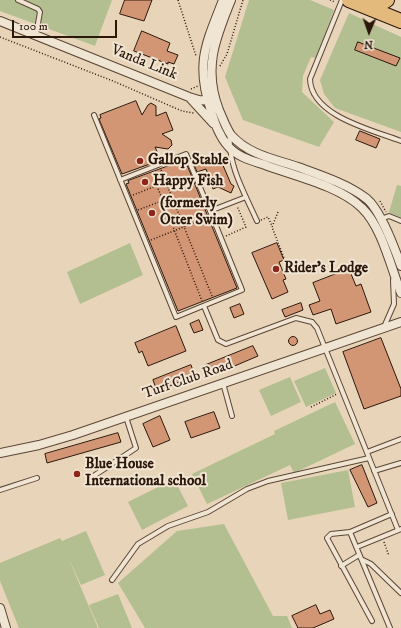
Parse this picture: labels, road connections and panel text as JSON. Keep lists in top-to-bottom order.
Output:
{
  "streets": {
    "street": ["Vanda Link", "Turf Club Road"]
  },
  "places": [
    "Gallop Stable",
    "Happy Fish",
    "(formerly Otter Swim)",
    "Rider's Lodge",
    "Blue House International school"
  ],
  "scale_bar": "100 m",
  "north": "bottom"
}
